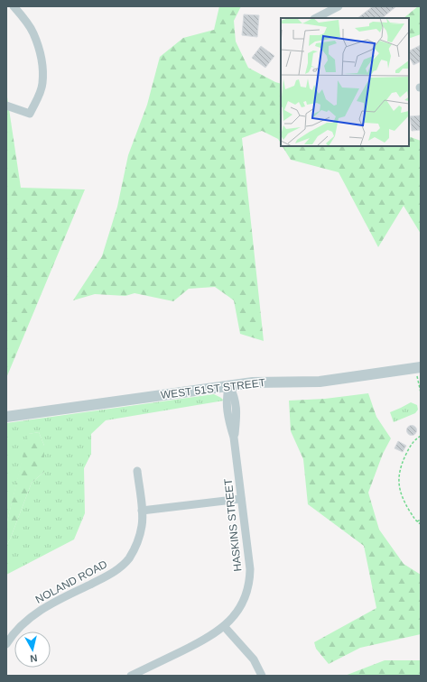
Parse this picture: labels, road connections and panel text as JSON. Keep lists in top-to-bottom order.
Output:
{
  "streets": {
    "street": ["WEST 51ST STREET", "HASKINS STREET", "NOLAND ROAD"]
  },
  "crossings": [
    ["WEST 51ST STREET", "HASKINS STREET"]
  ],
  "north": "bottom"
}
